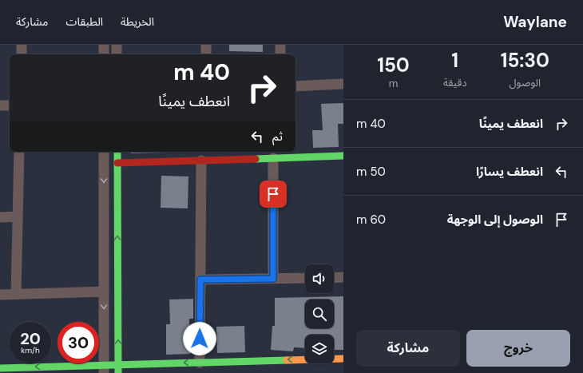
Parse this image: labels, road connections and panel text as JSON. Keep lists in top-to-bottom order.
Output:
{
  "page": {
    "header": "Waylane",
    "nav": ["الخريطة", "الطبقات", "مشاركة"],
    "eta": [
      "15:30",
      "الوصول",
      "1",
      "دقيقة",
      "150",
      "m"
    ],
    "turn": ["40 m", "انعطف يمينًا"],
    "list": [
      {
        "name": "انعطف يمينًا",
        "value": "40 m"
      },
      {
        "name": "انعطف يسارًا",
        "value": "50 m"
      },
      {
        "name": "الوصول إلى الوجهة",
        "value": "60 m"
      }
    ],
    "then": "ثم",
    "speed": "20 km/h",
    "limit": "30",
    "buttons": ["خروج", "مشاركة"]
  }
}
